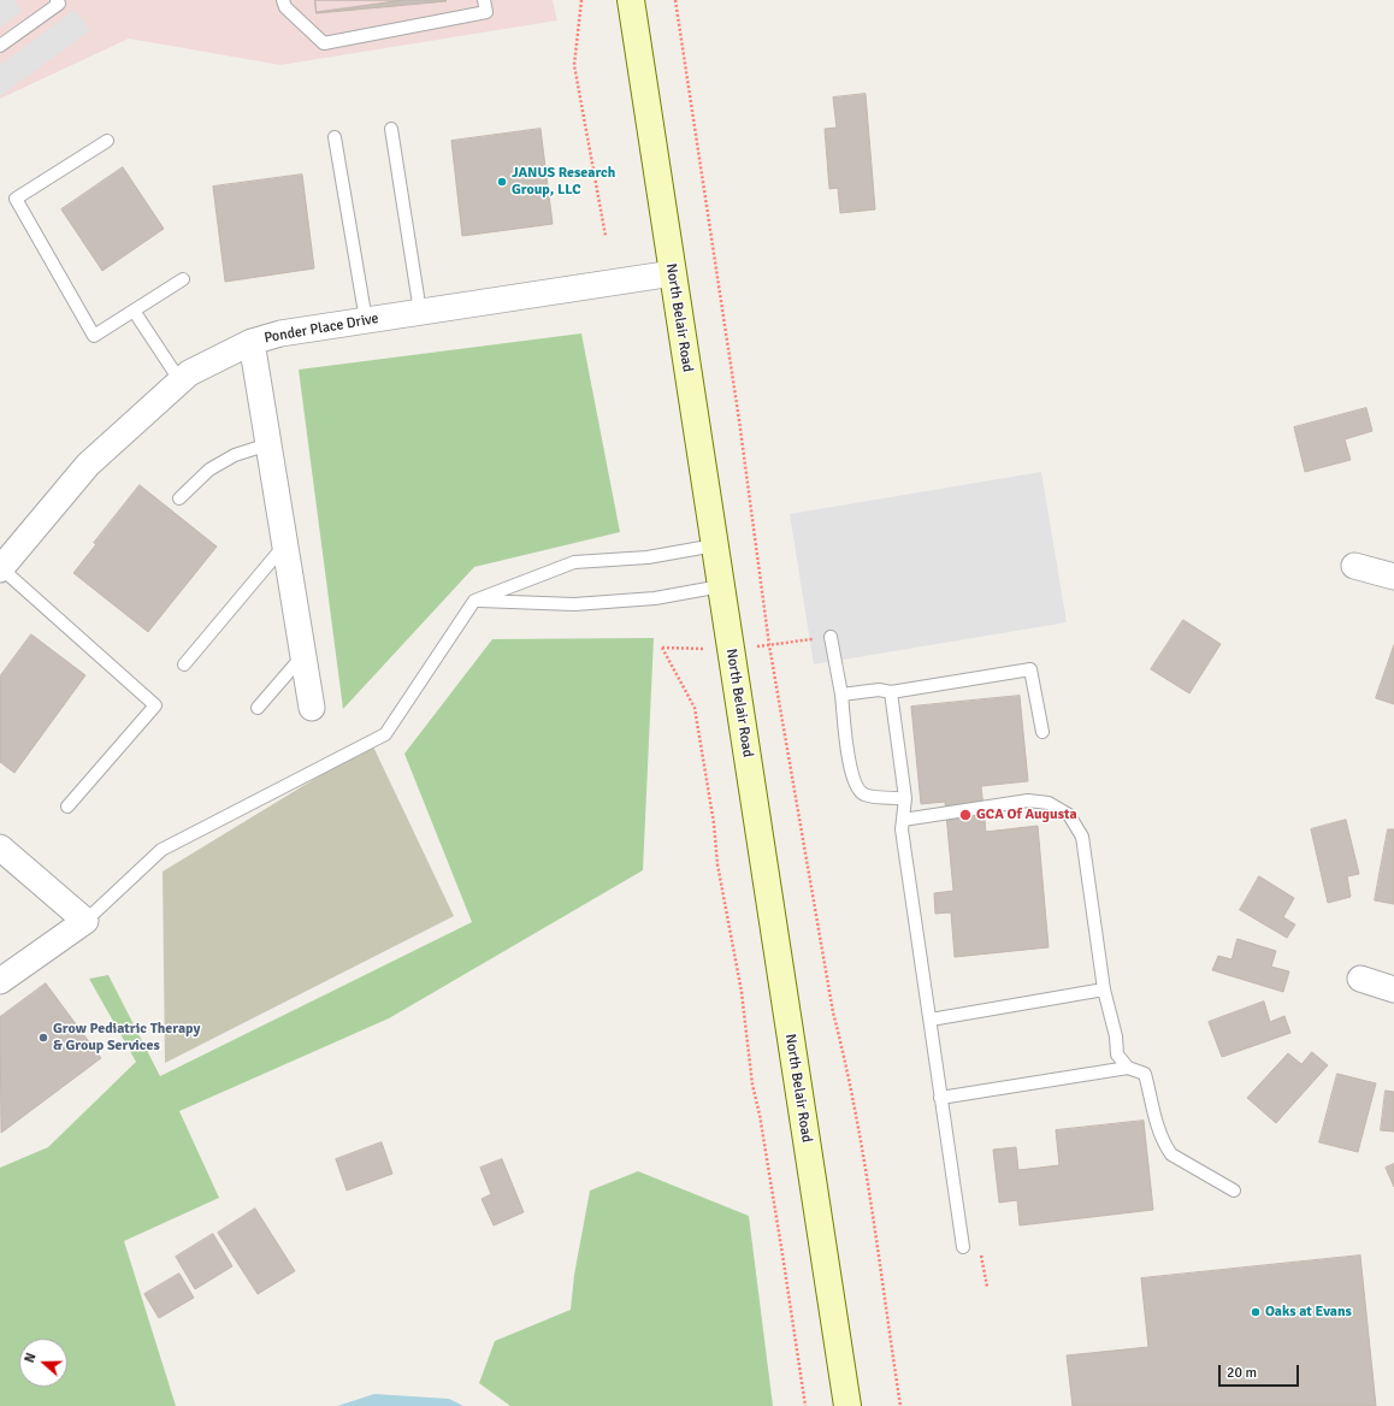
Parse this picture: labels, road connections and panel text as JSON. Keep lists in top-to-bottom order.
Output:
{
  "streets": {
    "main road": ["North Belair Road"],
    "street": ["Ponder Place Drive"]
  },
  "crossings": [
    ["North Belair Road", "Ponder Place Drive"]
  ],
  "places": [
    "JANUS Research Group, LLC",
    "GCA Of Augusta",
    "Grow Pediatric Therapy & Group Services",
    "Oaks at Evans"
  ],
  "scale_bar": "20 m",
  "north": "left"
}
